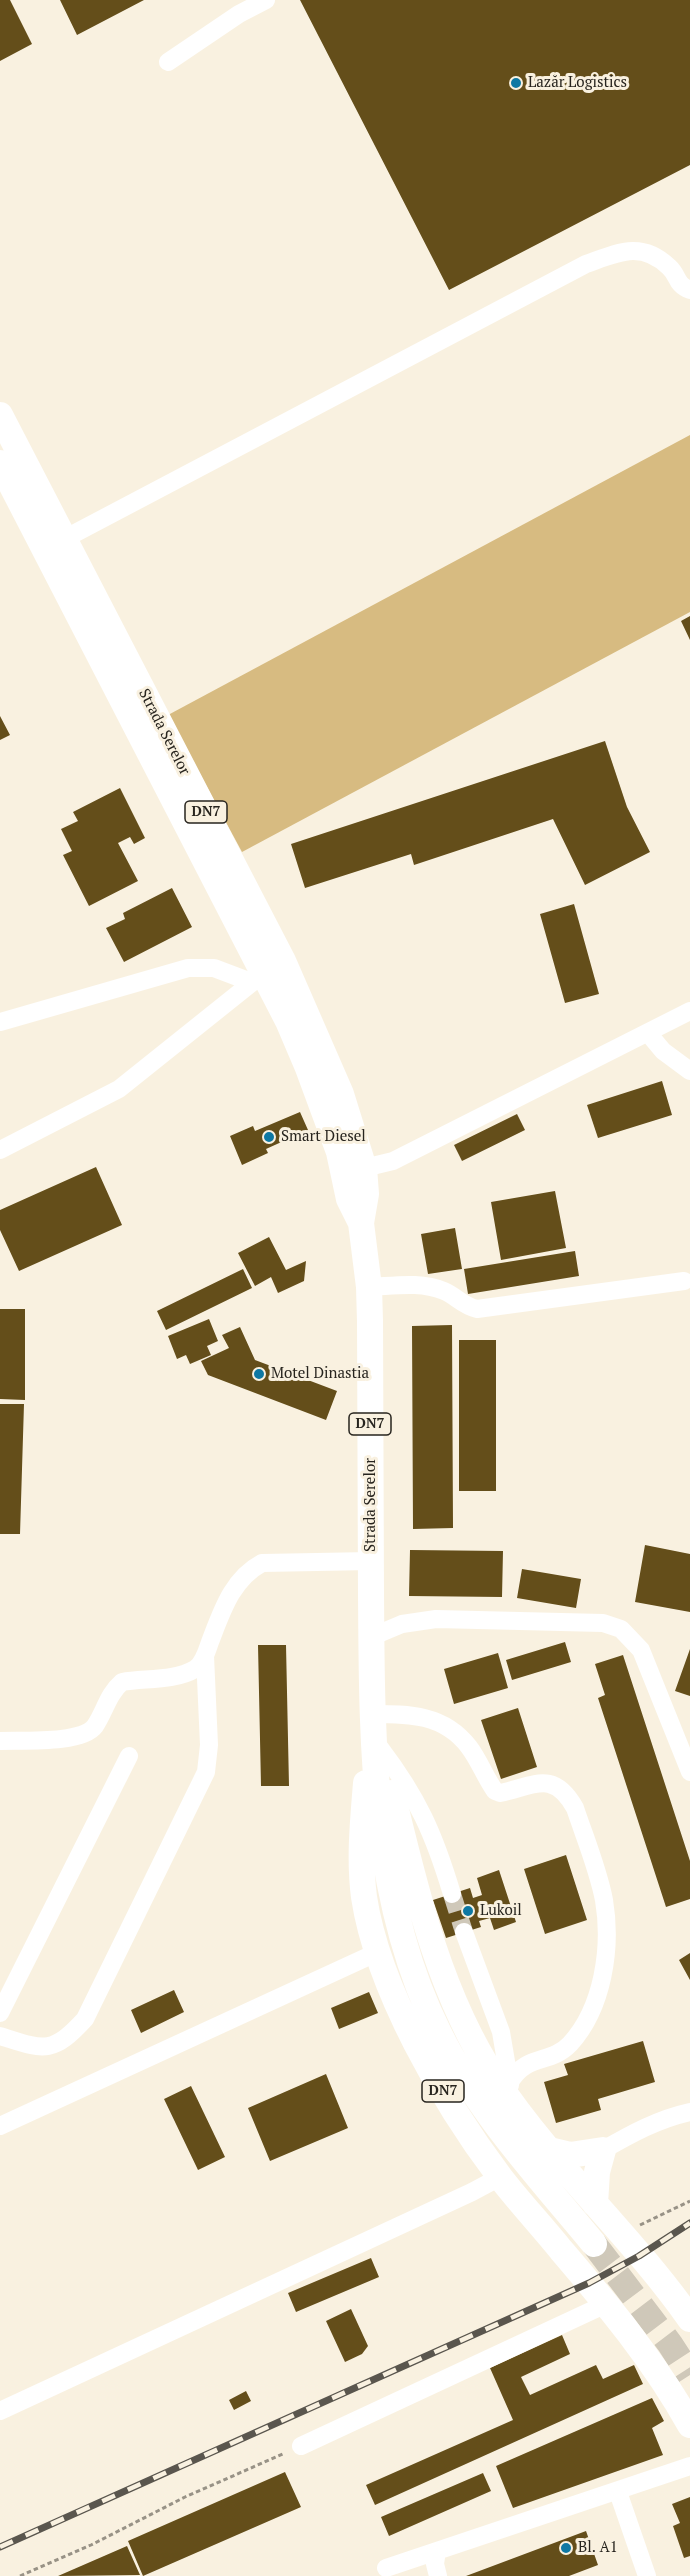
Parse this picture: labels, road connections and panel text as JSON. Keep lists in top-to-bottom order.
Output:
{
  "streets": {
    "highway": ["Strada Serelor", "DN7"]
  },
  "crossings": [
    ["Strada Serelor", "DN7"]
  ],
  "places": [
    "Lazăr Logistics",
    "Smart Diesel",
    "Motel Dinastia",
    "Lukoil",
    "Bl. A1"
  ]
}
